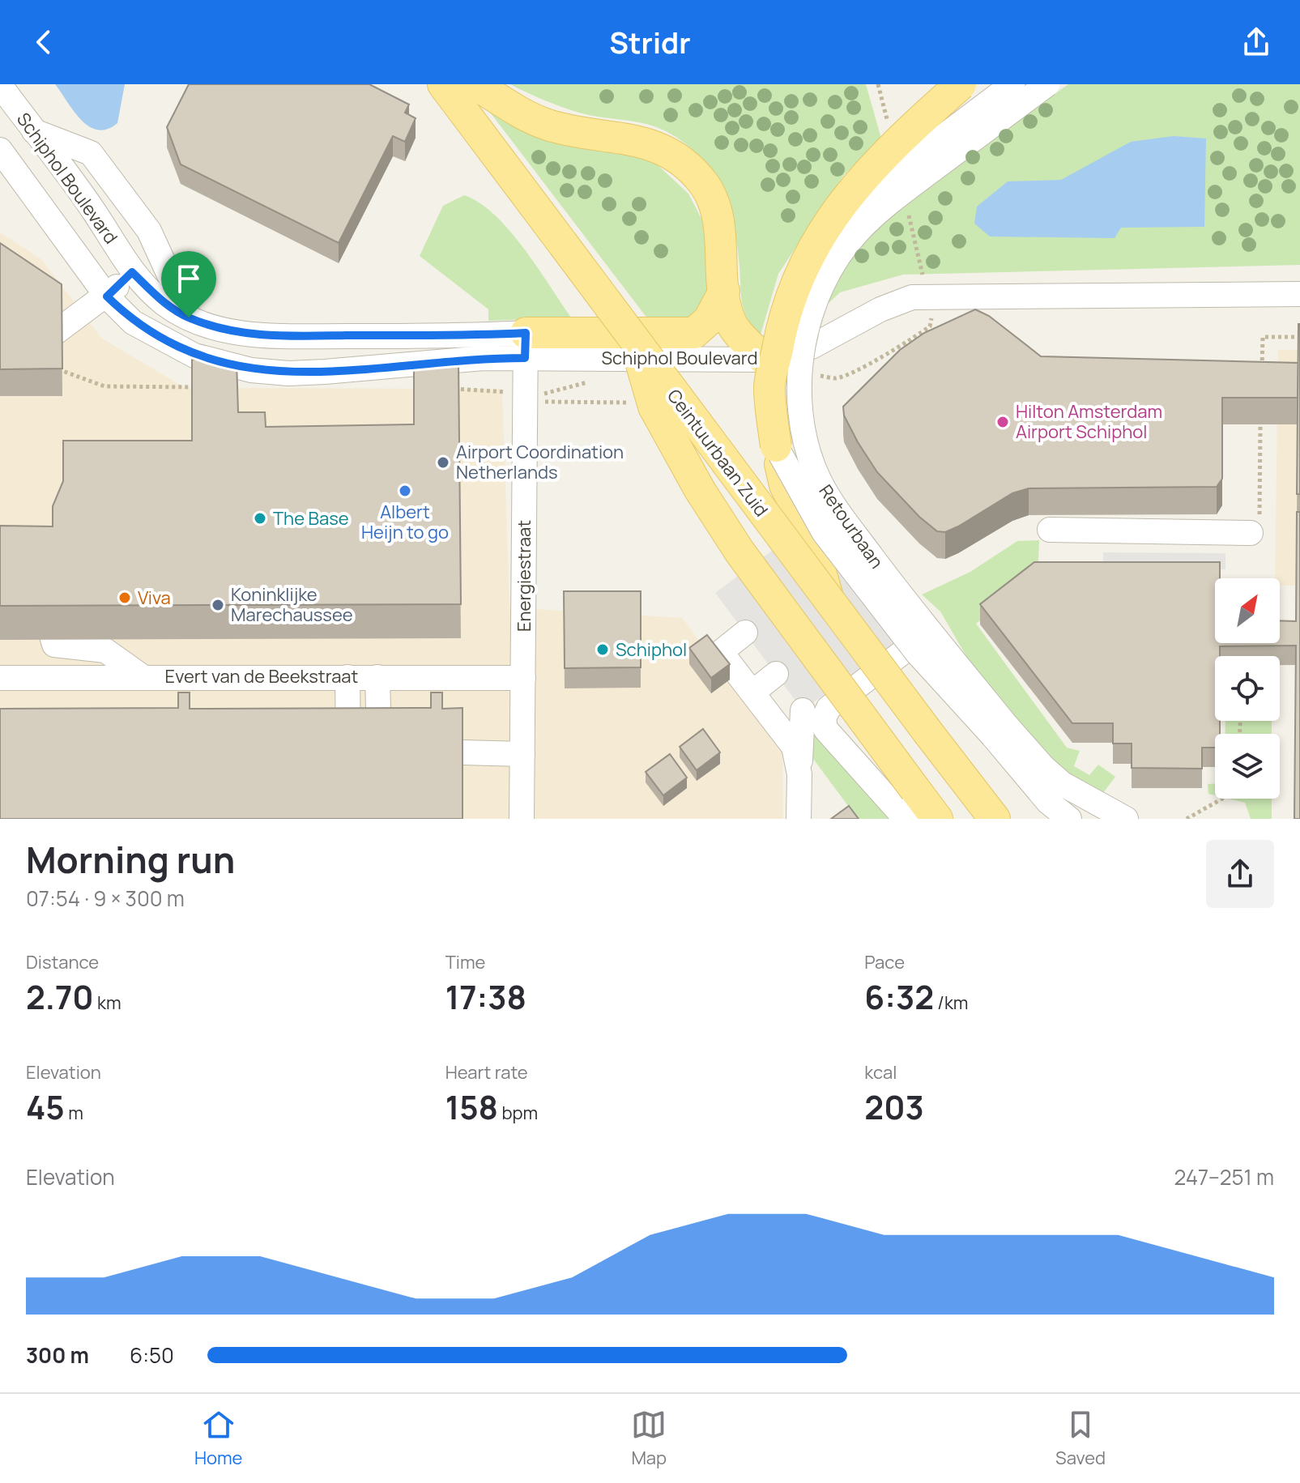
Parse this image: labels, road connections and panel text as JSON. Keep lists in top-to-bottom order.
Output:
{
  "streets": {
    "main road": ["Ceintuurbaan Zuid", "Retourbaan"],
    "street": ["Schiphol Boulevard", "Energiestraat", "Evert van de Beekstraat"]
  },
  "crossings": [
    ["Schiphol Boulevard", "Energiestraat"],
    ["Ceintuurbaan Zuid", "Retourbaan"],
    ["Energiestraat", "Evert van de Beekstraat"]
  ],
  "places": [
    "Hilton Amsterdam Airport Schiphol",
    "Airport Coordination Netherlands",
    "Albert Heijn to go",
    "The Base",
    "Viva",
    "Koninklijke Marechaussee",
    "Schiphol"
  ],
  "north": "top right",
  "page": {
    "header": "Stridr",
    "heading": ["Morning run", "07:54 · 9 × 300 m"],
    "stats": [
      ["Distance", "2.70 km"],
      ["Time", "17:38"],
      ["Pace", "6:32 /km"],
      ["Elevation", "45 m"],
      ["Heart rate", "158 bpm"],
      ["kcal", "203"]
    ],
    "chart": ["Elevation", "247–251 m"],
    "list": [
      {
        "name": "300 m",
        "note": "6:50"
      }
    ],
    "tabs": ["Home", "Map", "Saved"]
  }
}
